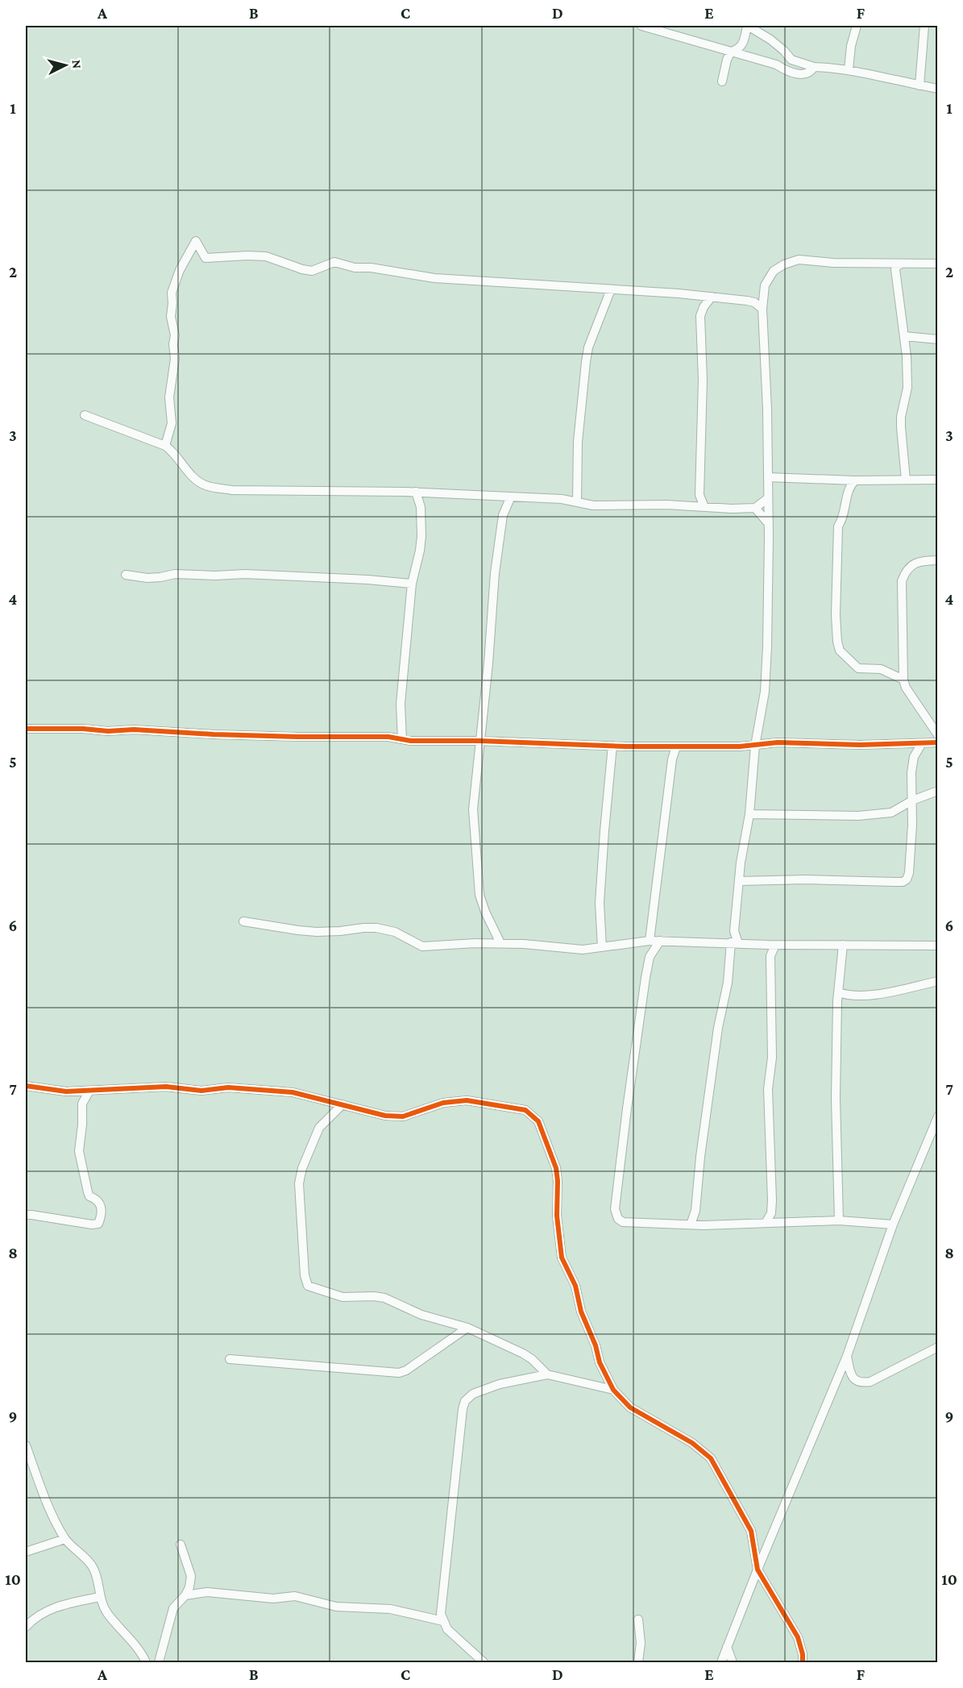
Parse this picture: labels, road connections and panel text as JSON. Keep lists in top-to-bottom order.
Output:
{
  "north": "right",
  "grid": {
    "columns": [
      "A",
      "B",
      "C",
      "D",
      "E",
      "F"
    ],
    "rows": [
      "1",
      "2",
      "3",
      "4",
      "5",
      "6",
      "7",
      "8",
      "9",
      "10"
    ]
  }
}
